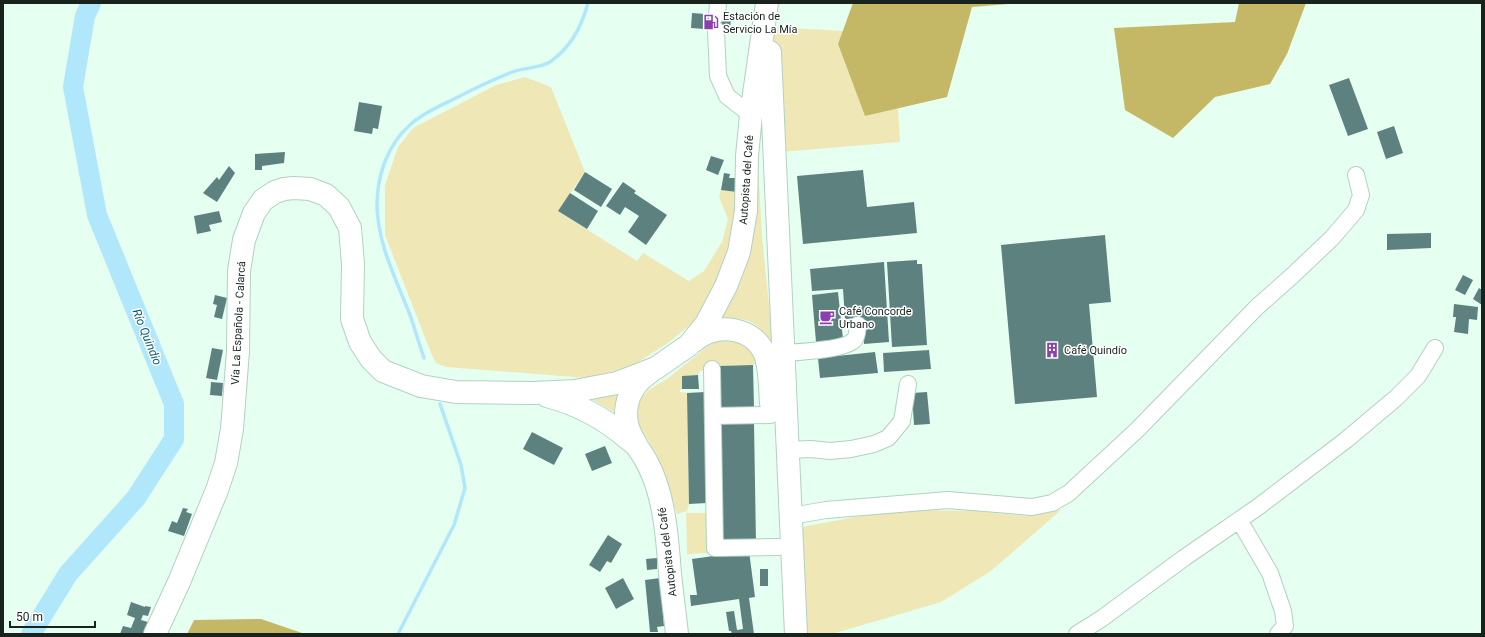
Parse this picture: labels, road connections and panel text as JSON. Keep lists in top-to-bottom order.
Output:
{
  "streets": {
    "highway": ["Autopista del Café", "Vía La Española - Calarcá"]
  },
  "crossings": [
    ["Autopista del Café", "Vía La Española - Calarcá"]
  ],
  "water": ["Río Quindio"],
  "places": {
    "fuel station": ["Estación de Servicio La Mía"],
    "cafe": ["Café Concorde Urbano"],
    "building": ["Café Quindío"]
  },
  "scale_bar": "50 m"
}
